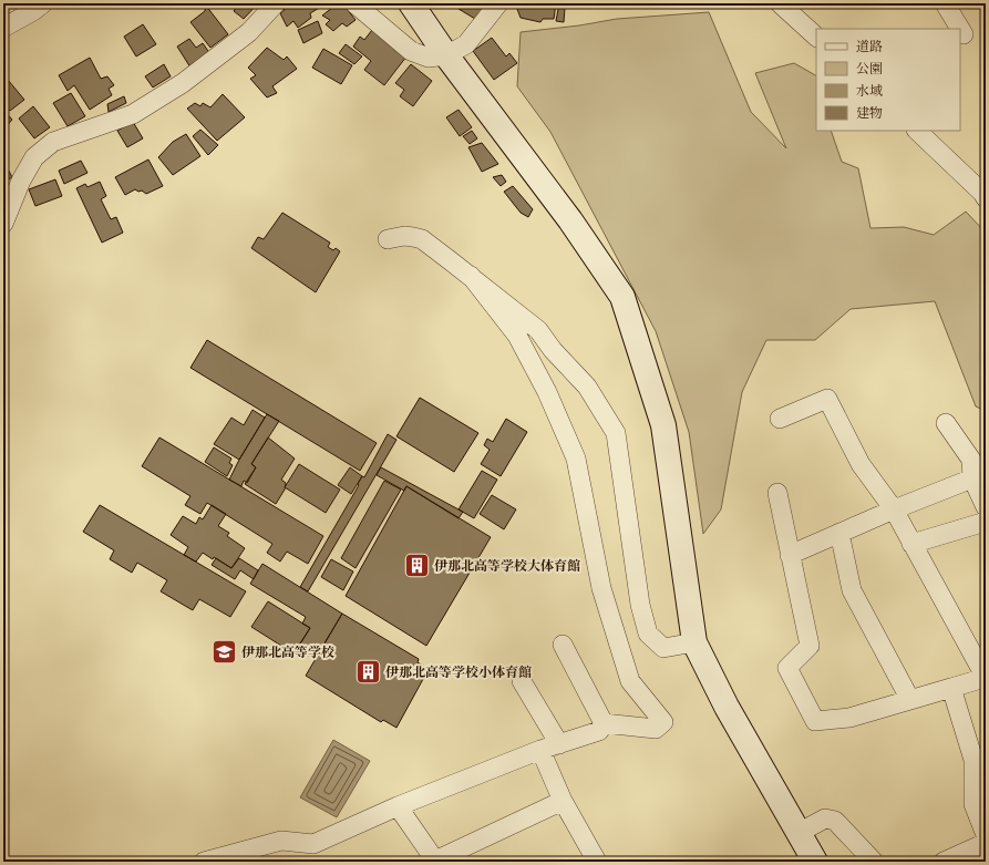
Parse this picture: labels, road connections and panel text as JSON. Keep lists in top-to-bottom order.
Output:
{
  "places": {
    "building": ["伊那北高等学校大体育館", "伊那北高等学校小体育館"],
    "school or university": ["伊那北高等学校"]
  },
  "legend": [
    "道路",
    "公園",
    "水域",
    "建物"
  ]
}
